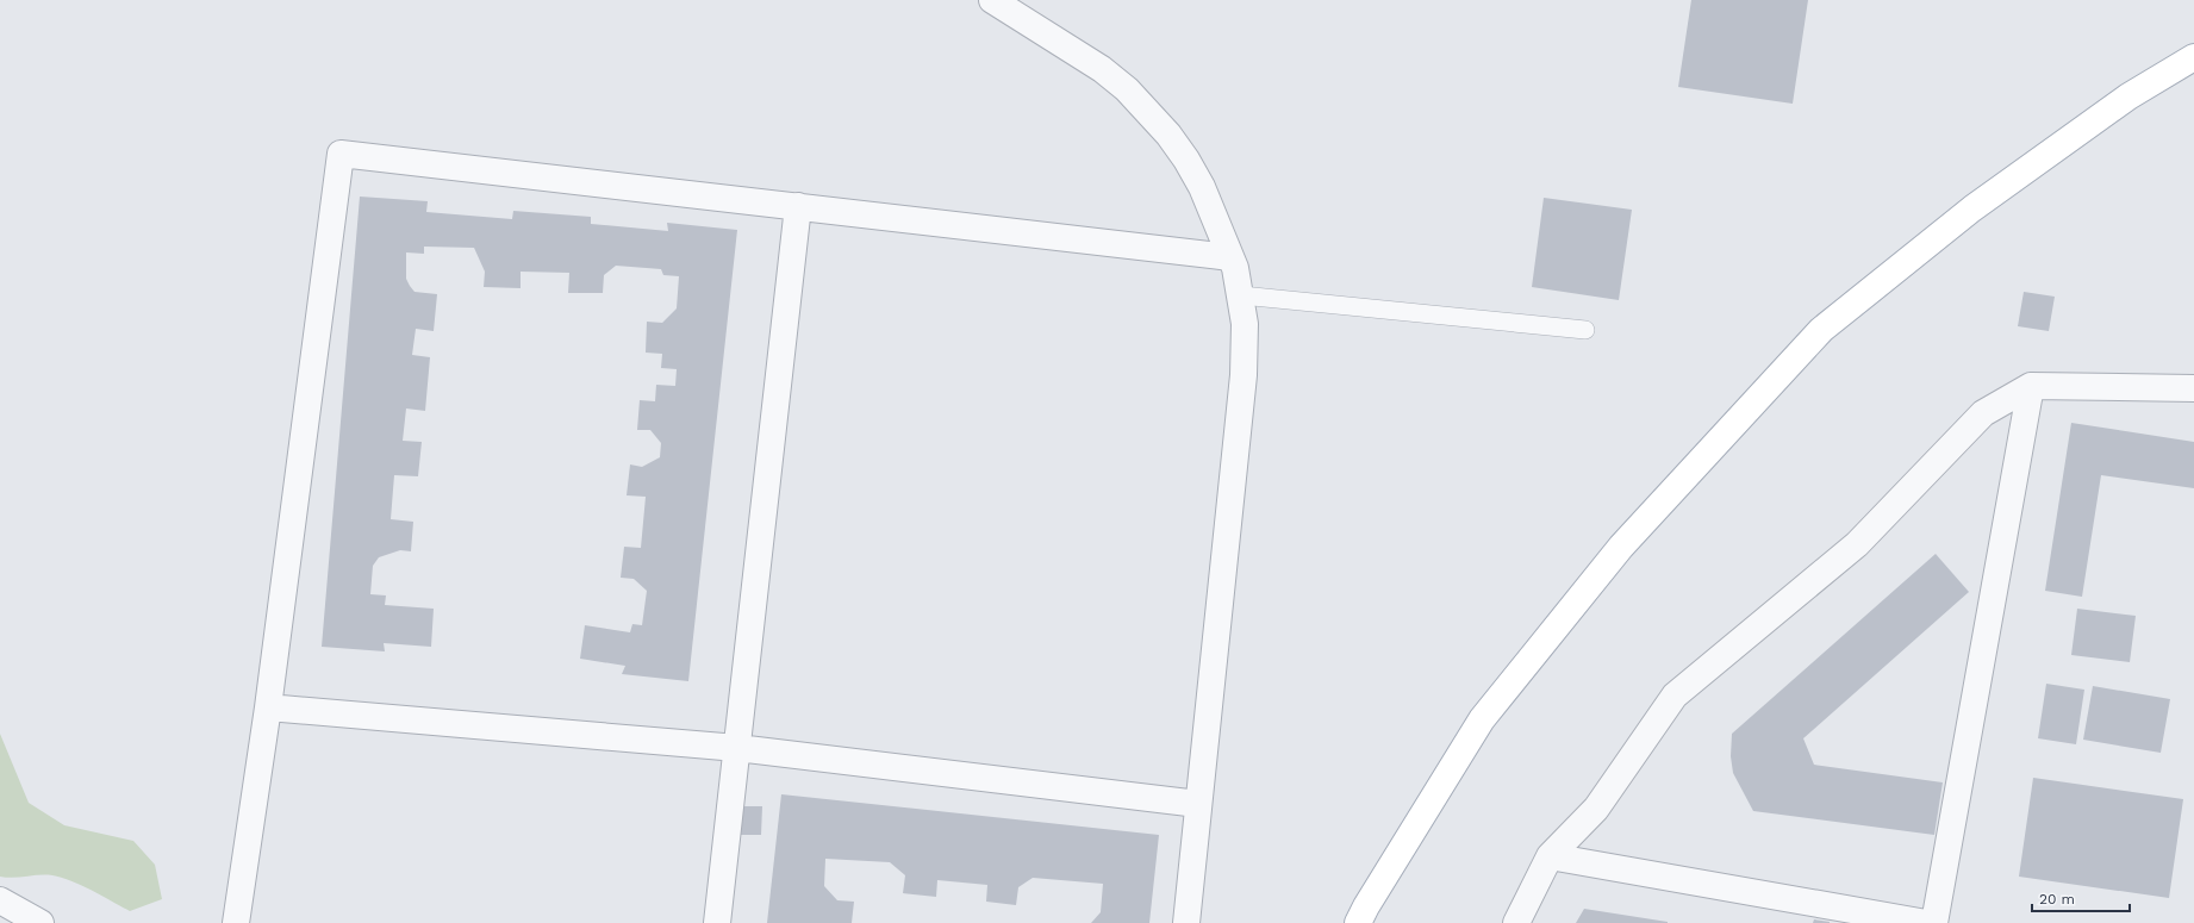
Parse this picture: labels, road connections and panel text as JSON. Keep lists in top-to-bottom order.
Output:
{
  "scale_bar": "20 m"
}
